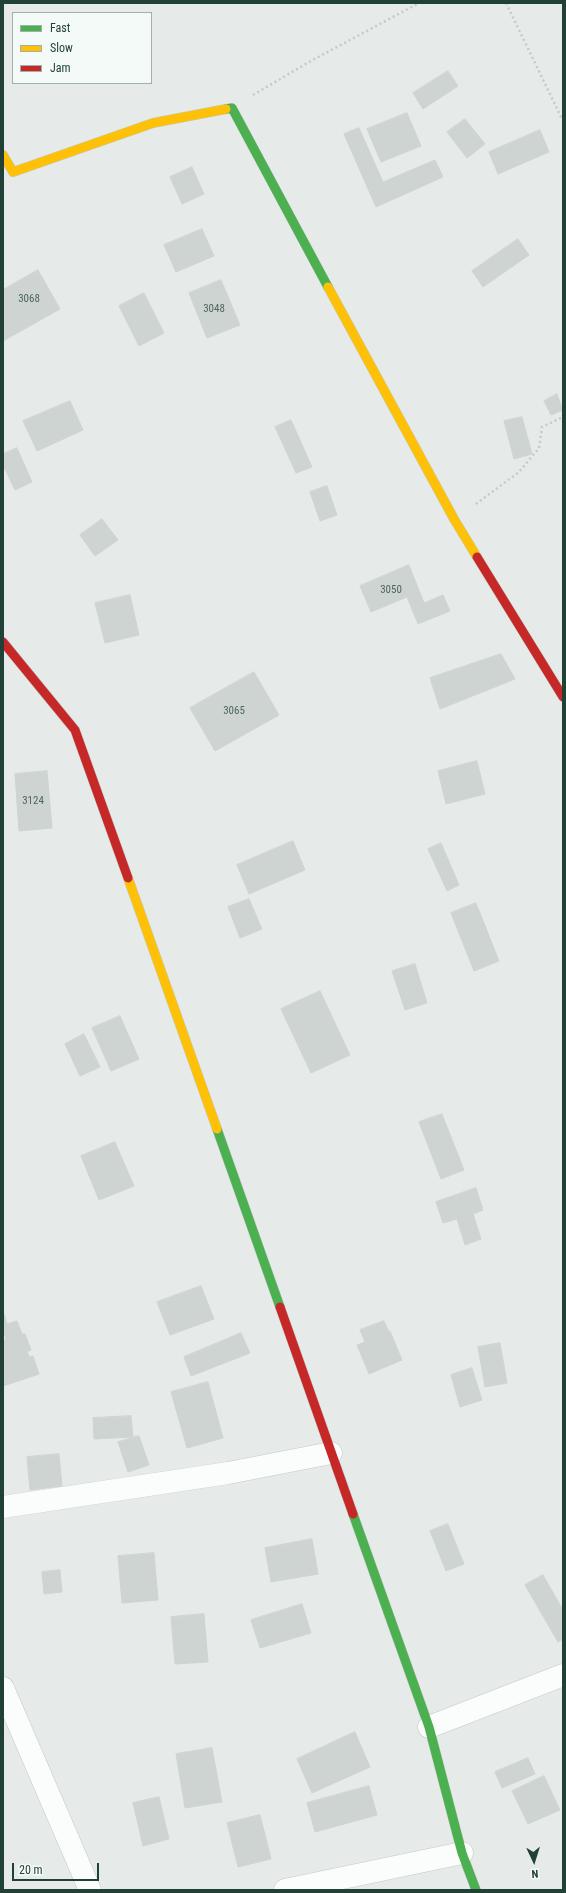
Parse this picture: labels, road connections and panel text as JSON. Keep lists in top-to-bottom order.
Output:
{
  "house_numbers": [
    "3068",
    "3048",
    "3050",
    "3065",
    "3124"
  ],
  "legend": ["Fast", "Slow", "Jam"],
  "scale_bar": "20 m",
  "north": "bottom"
}
